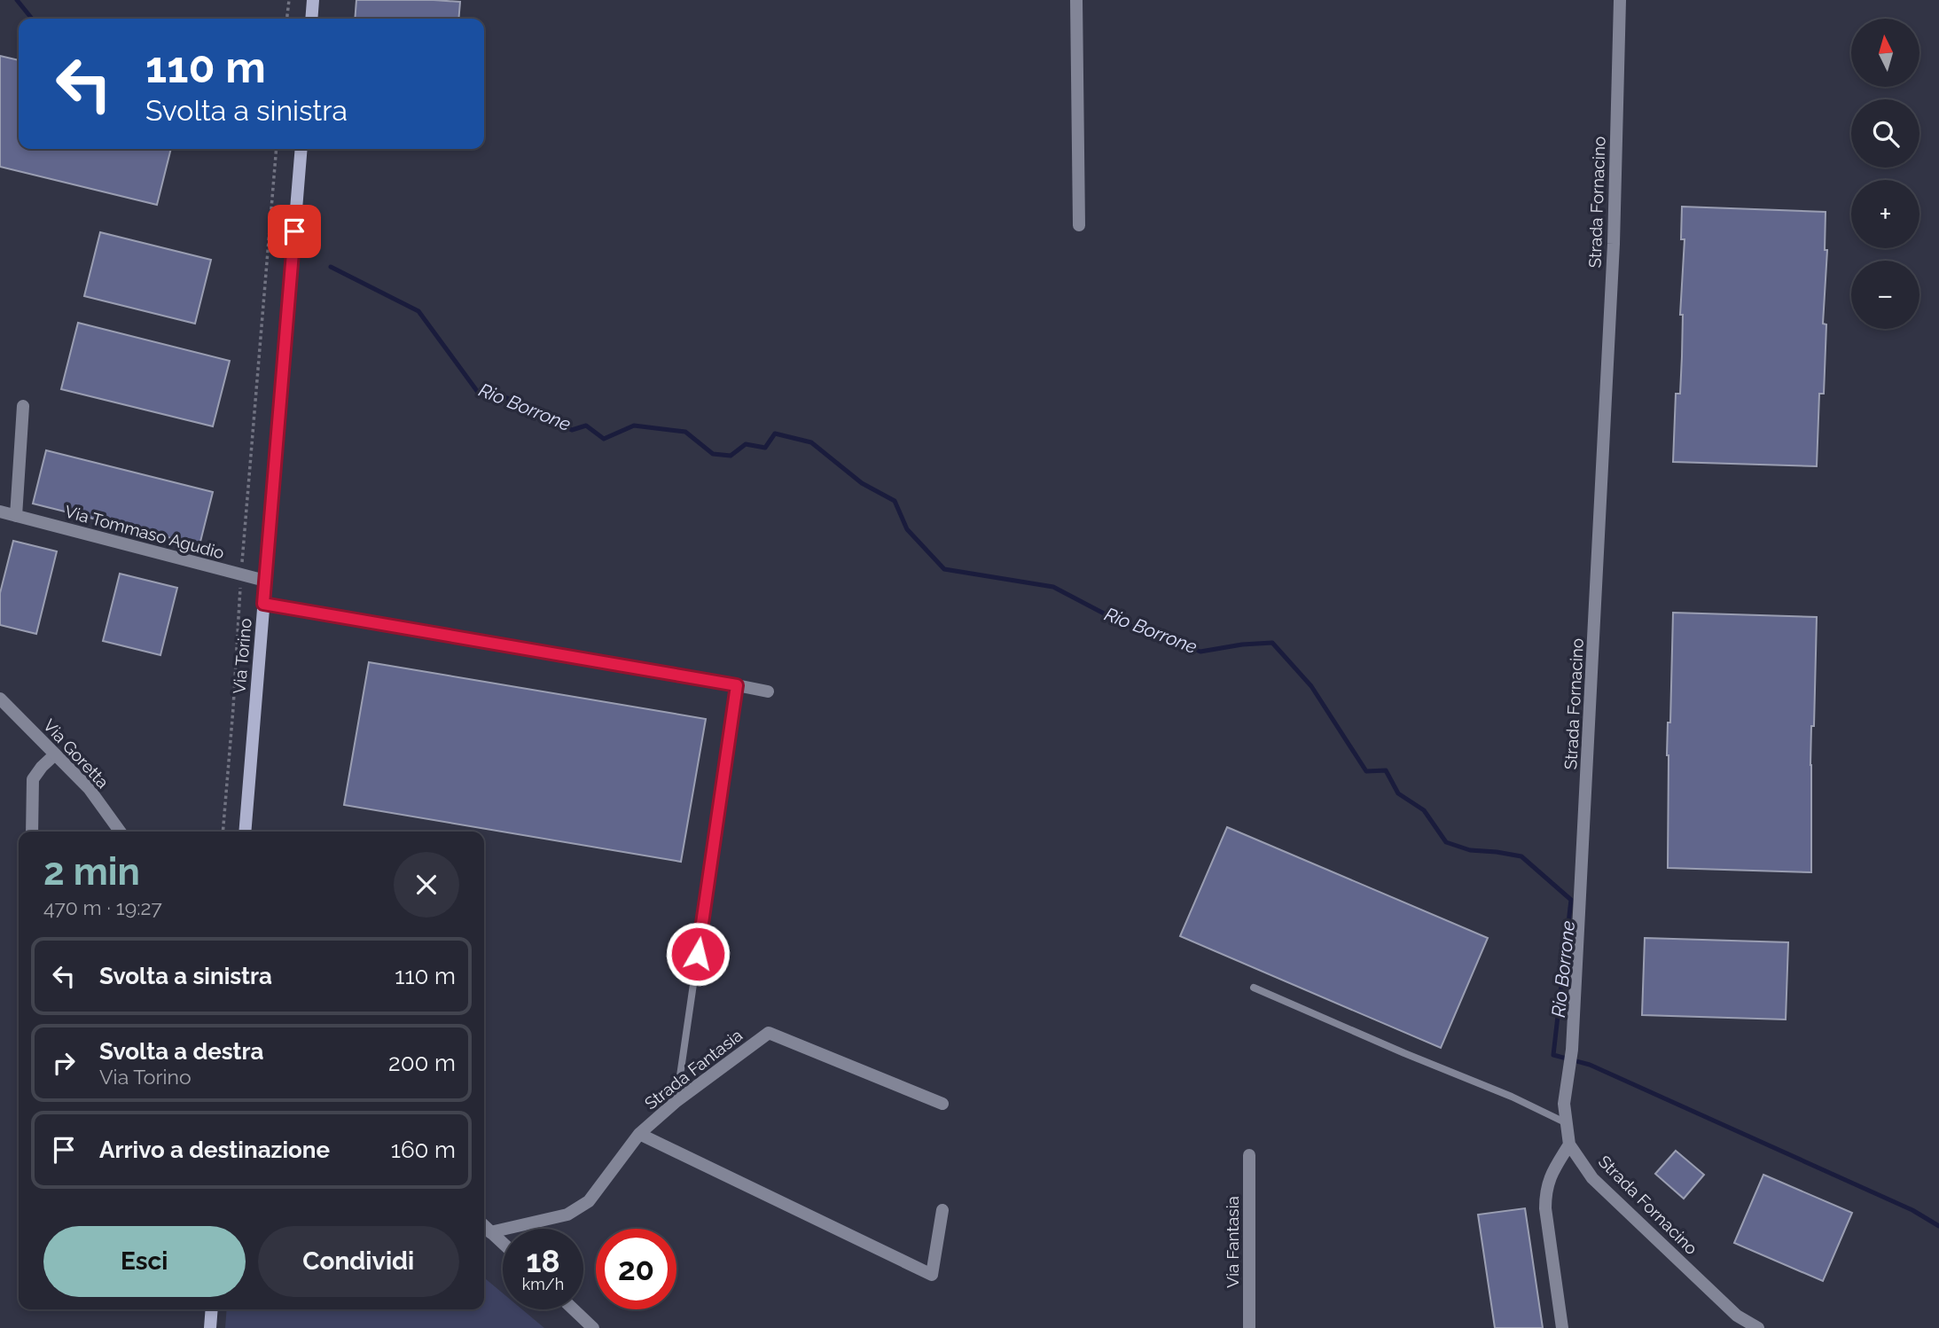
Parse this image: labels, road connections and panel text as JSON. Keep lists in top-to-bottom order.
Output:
{
  "streets": {
    "main road": ["Via Torino"],
    "street": [
      "Strada Fornacino",
      "Via Tommaso Agudio",
      "Via Goretta",
      "Strada Fantasia",
      "Via Fantasia"
    ]
  },
  "crossings": [
    ["Via Tommaso Agudio", "Via Torino"]
  ],
  "water": ["Rio Borrone"],
  "north": "top",
  "page": {
    "map_buttons": ["+", "−"],
    "turn": ["110 m", "Svolta a sinistra"],
    "heading": ["2 min", "470 m · 19:27"],
    "list": [
      {
        "name": "Svolta a sinistra",
        "value": "110 m"
      },
      {
        "name": "Svolta a destra",
        "note": "Via Torino",
        "value": "200 m"
      },
      {
        "name": "Arrivo a destinazione",
        "value": "160 m"
      }
    ],
    "buttons": ["Esci", "Condividi"],
    "speed": "18 km/h",
    "limit": "20"
  }
}
